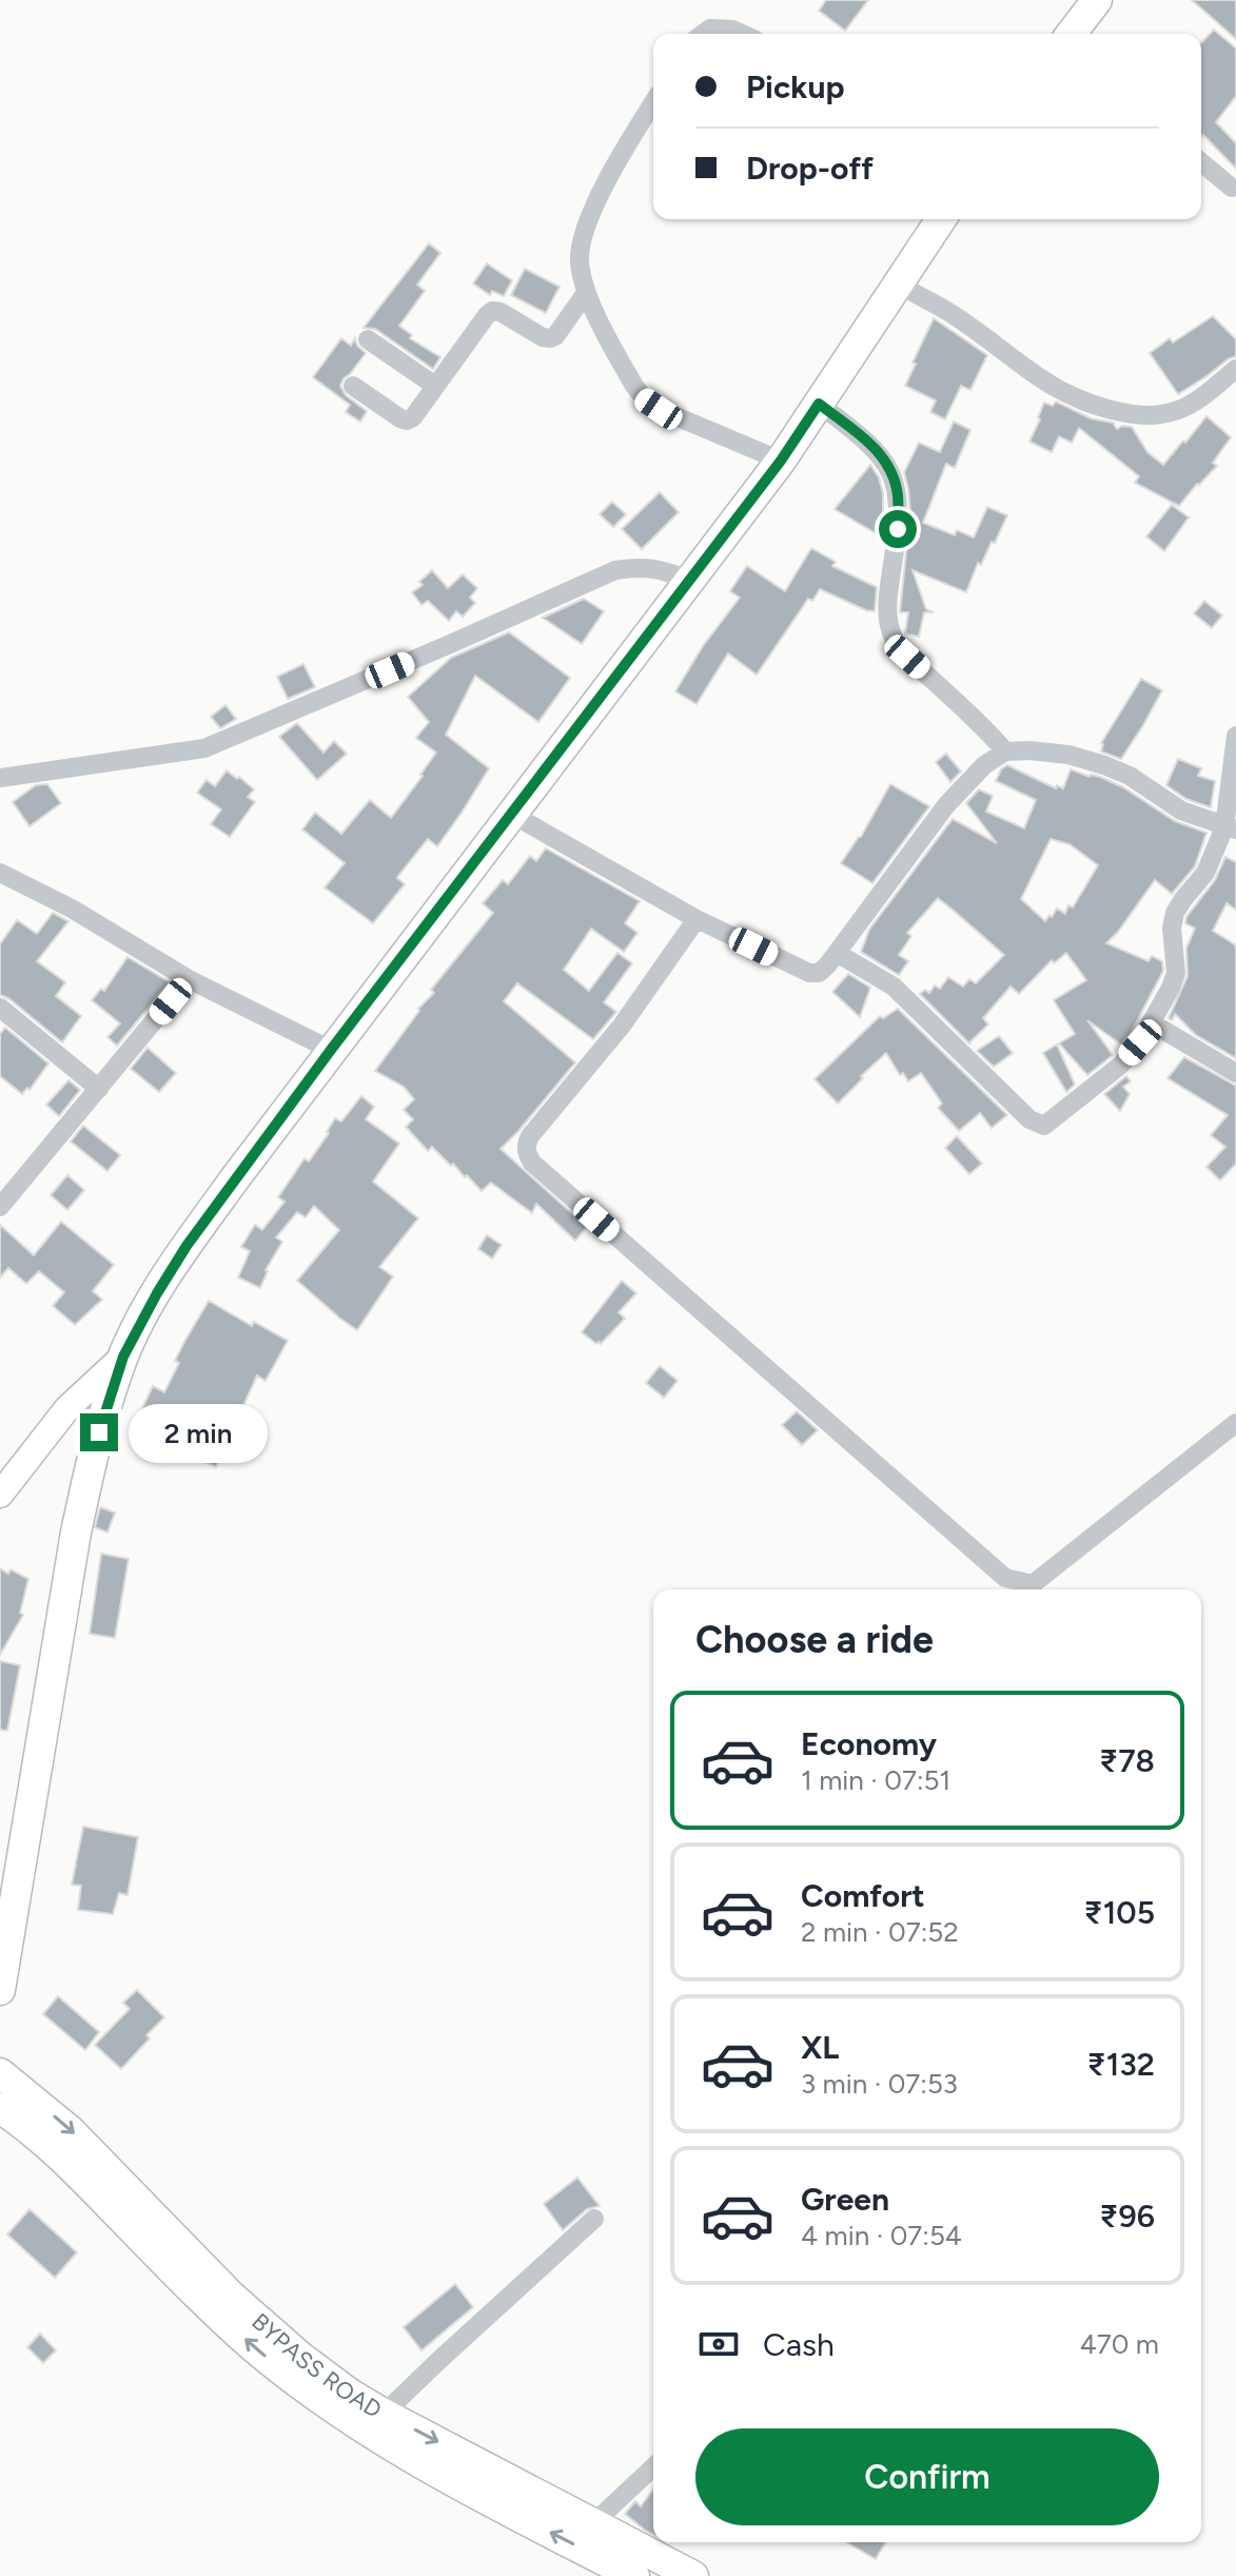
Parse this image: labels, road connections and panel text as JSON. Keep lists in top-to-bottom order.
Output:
{
  "streets": {
    "main road": ["BYPASS ROAD"]
  },
  "page": {
    "banner": ["Pickup", "Drop-off"],
    "bubble": "2 min",
    "heading": "Choose a ride",
    "list": [
      {
        "name": "Economy",
        "note": "1 min · 07:51",
        "value": "₹78"
      },
      {
        "name": "Comfort",
        "note": "2 min · 07:52",
        "value": "₹105"
      },
      {
        "name": "XL",
        "note": "3 min · 07:53",
        "value": "₹132"
      },
      {
        "name": "Green",
        "note": "4 min · 07:54",
        "value": "₹96"
      }
    ],
    "pay": ["Cash", "470 m"],
    "buttons": "Confirm"
  }
}
